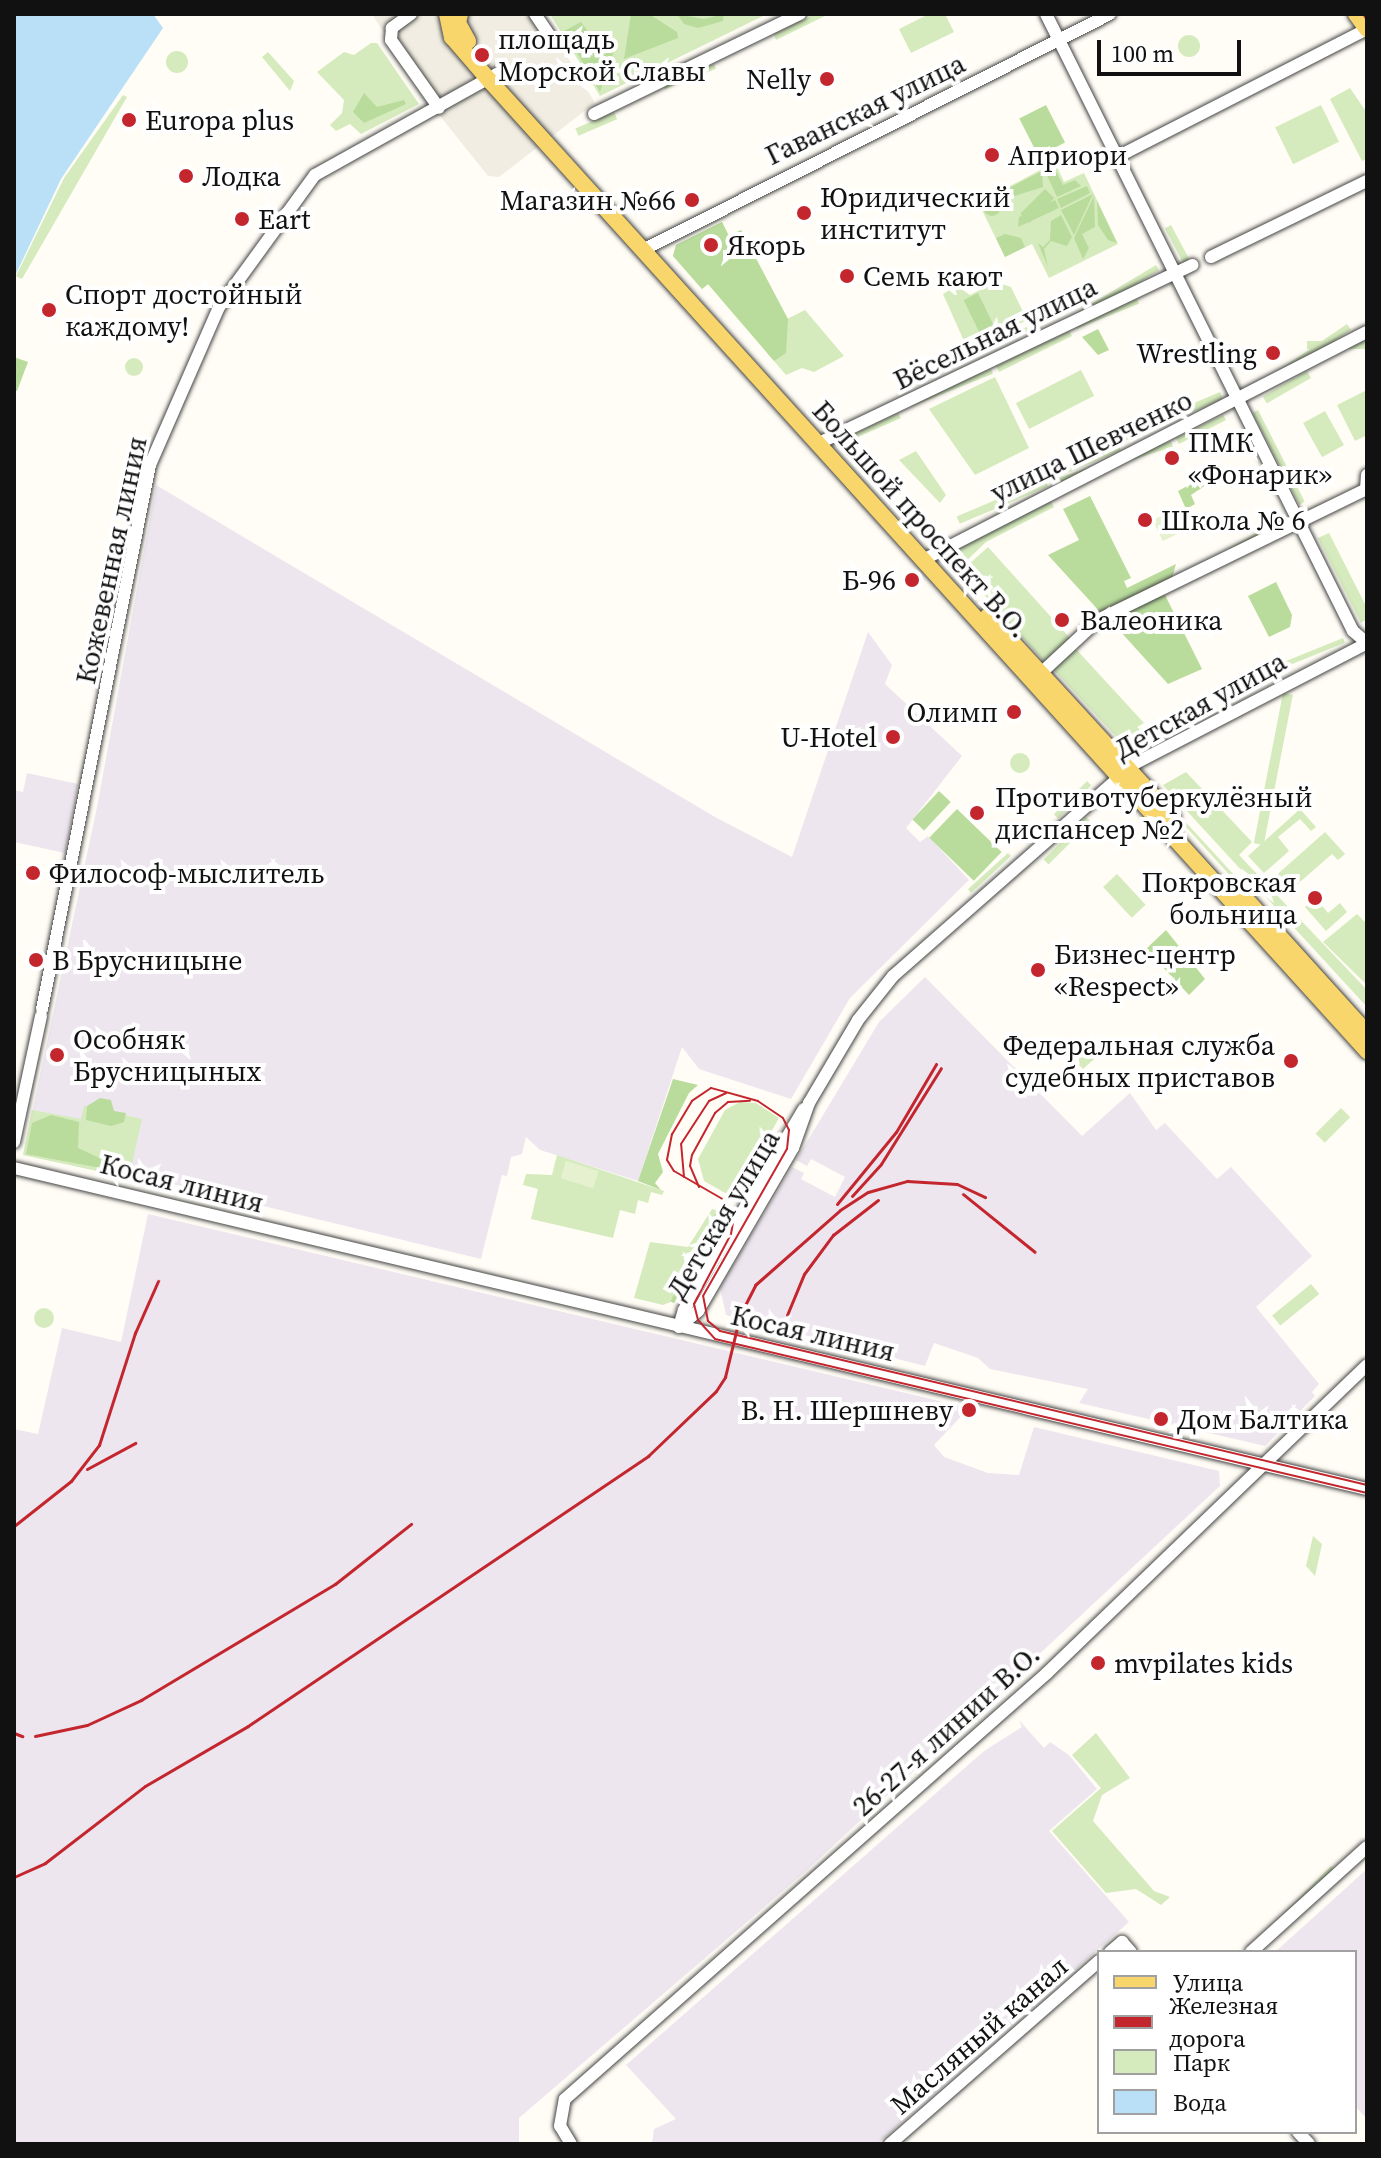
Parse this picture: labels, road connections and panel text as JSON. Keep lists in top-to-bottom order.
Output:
{
  "streets": {
    "main road": ["Большой проспект В.О."],
    "street": [
      "Гаванская улица",
      "Вёсельная улица",
      "улица Шевченко",
      "Кожевенная линия",
      "Детская улица",
      "Косая линия",
      "26-27-я линии В.О.",
      "Масляный канал"
    ]
  },
  "crossings": [
    ["Гаванская улица", "Большой проспект В.О."],
    ["Вёсельная улица", "Большой проспект В.О."],
    ["улица Шевченко", "Большой проспект В.О."],
    ["Большой проспект В.О.", "Кожевенная линия"],
    ["Большой проспект В.О.", "Детская улица"],
    ["Детская улица", "Косая линия"],
    ["Косая линия", "26-27-я линии В.О."]
  ],
  "places": [
    "площадь Морской Славы",
    "Nelly",
    "Europa plus",
    "Априори",
    "Лодка",
    "Магазин №66",
    "Юридический институт",
    "Eart",
    "Якорь",
    "Семь кают",
    "Спорт достойный каждому!",
    "Wrestling",
    "ПМК «Фонарик»",
    "Школа № 6",
    "Б-96",
    "Валеоника",
    "Олимп",
    "U-Hotel",
    "Противотуберкулёзный диспансер №2",
    "Философ-мыслитель",
    "Покровская больница",
    "В Брусницыне",
    "Бизнес-центр «Respect»",
    "Особняк Брусницыных",
    "Федеральная служба судебных приставов",
    "В. Н. Шершневу",
    "Дом Балтика",
    "mvpilates kids"
  ],
  "legend": [
    "Улица",
    "Железная дорога",
    "Парк",
    "Вода"
  ],
  "scale_bar": "100 m"
}
